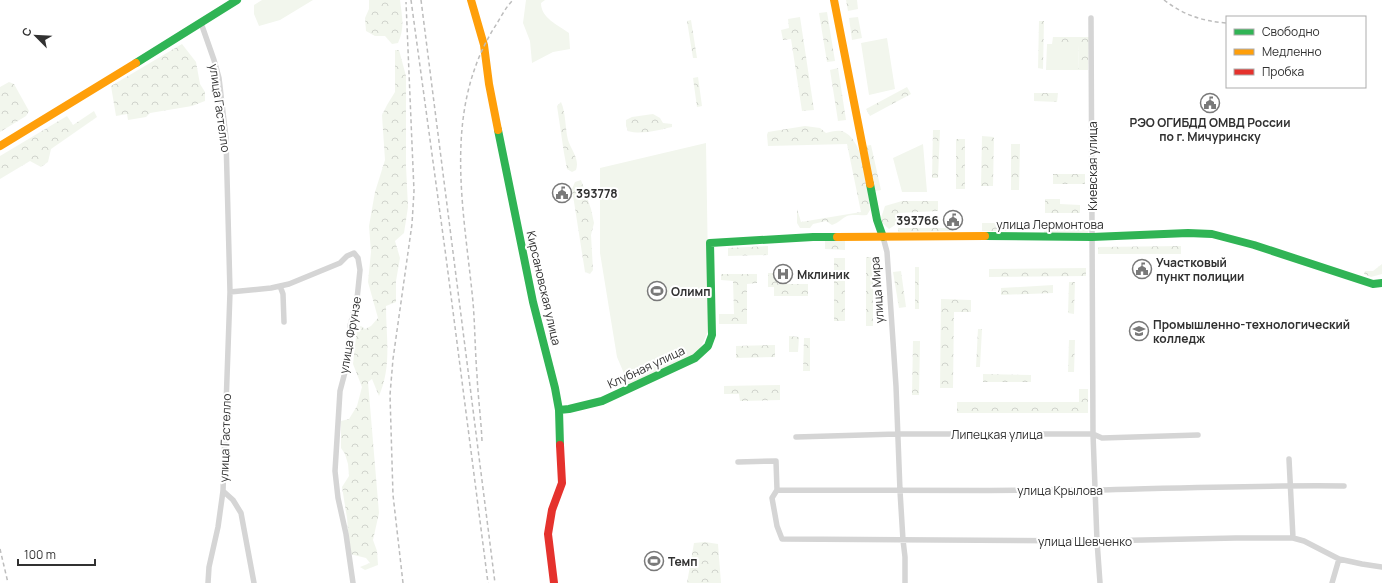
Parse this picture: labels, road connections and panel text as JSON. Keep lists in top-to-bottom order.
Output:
{
  "streets": {
    "street": [
      "улица Гастелло",
      "Киевская улица",
      "улица Лермонтова",
      "Кирсановская улица",
      "улица Мира",
      "улица Фрунзе",
      "Клубная улица",
      "Липецкая улица",
      "улица Крылова",
      "улица Шевченко"
    ]
  },
  "crossings": [
    ["Киевская улица", "улица Лермонтова"],
    ["Киевская улица", "Липецкая улица"],
    ["Киевская улица", "улица Крылова"],
    ["Киевская улица", "улица Шевченко"],
    ["улица Лермонтова", "улица Мира"],
    ["улица Лермонтова", "Клубная улица"],
    ["Кирсановская улица", "Клубная улица"],
    ["улица Мира", "Липецкая улица"],
    ["улица Мира", "улица Крылова"],
    ["улица Мира", "улица Шевченко"],
    ["улица Крылова", "улица Шевченко"]
  ],
  "places": {
    "public building": [
      "РЭО ОГИБДД ОМВД России по г. Мичуринску",
      "393778",
      "393766",
      "Участковый пункт полиции"
    ],
    "hospital": ["Мклиник"],
    "sports": ["Олимп", "Темп"],
    "school or university": ["Промышленно-технологический колледж"]
  },
  "legend": ["Свободно", "Медленно", "Пробка"],
  "scale_bar": "100 m",
  "north": "top left"
}
